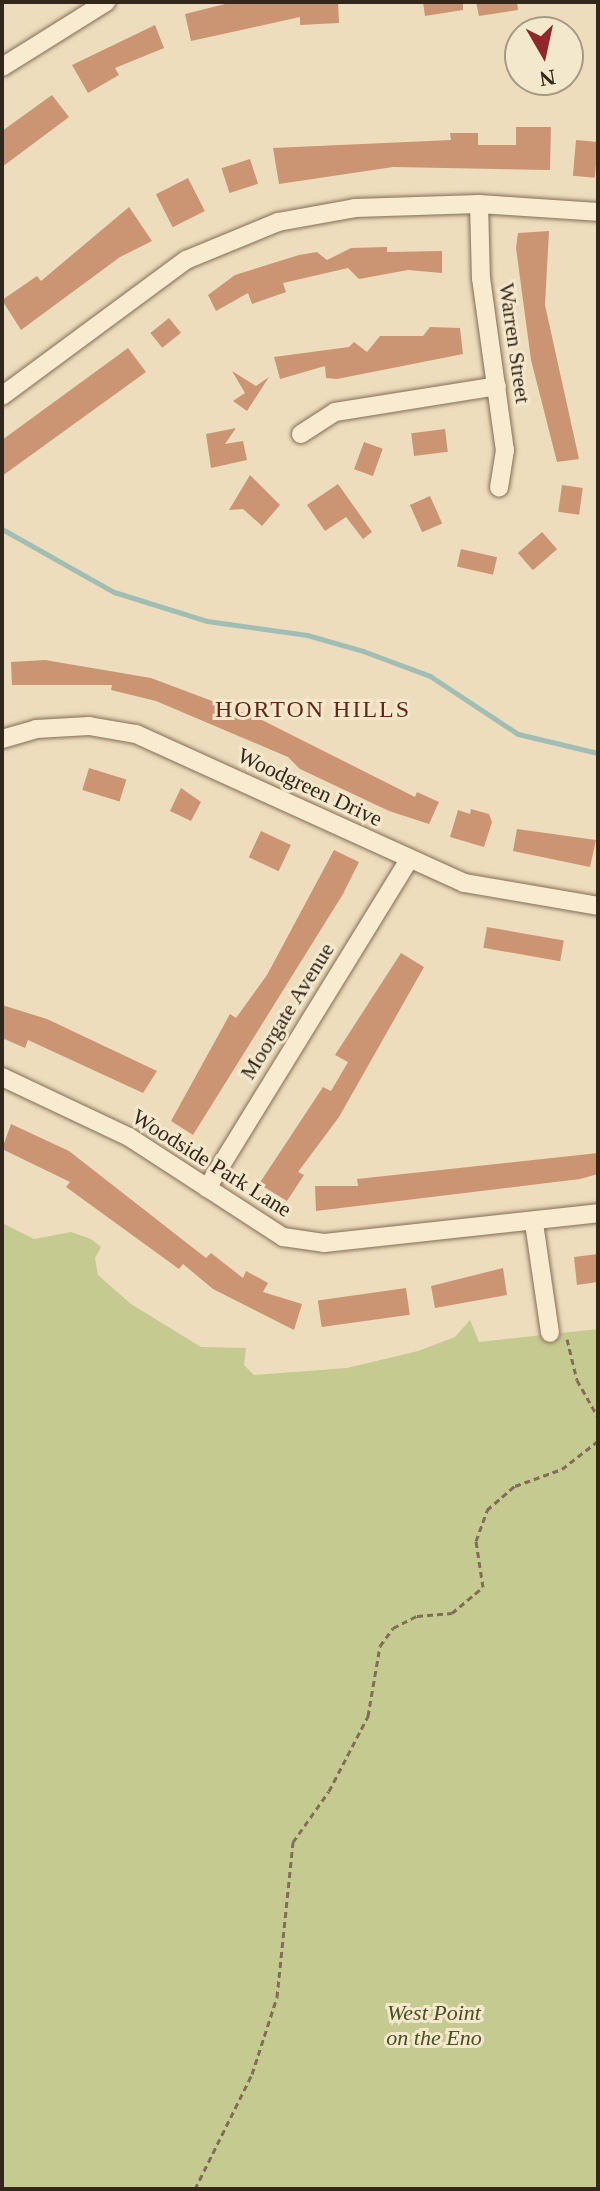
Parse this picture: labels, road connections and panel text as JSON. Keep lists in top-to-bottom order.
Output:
{
  "streets": {
    "street": [
      "Warren Street",
      "Woodgreen Drive",
      "Moorgate Avenue",
      "Woodside Park Lane"
    ]
  },
  "crossings": [
    ["Woodgreen Drive", "Moorgate Avenue"],
    ["Moorgate Avenue", "Woodside Park Lane"]
  ],
  "districts": ["HORTON HILLS"],
  "parks": ["West Point on the Eno"],
  "north": "bottom"
}
